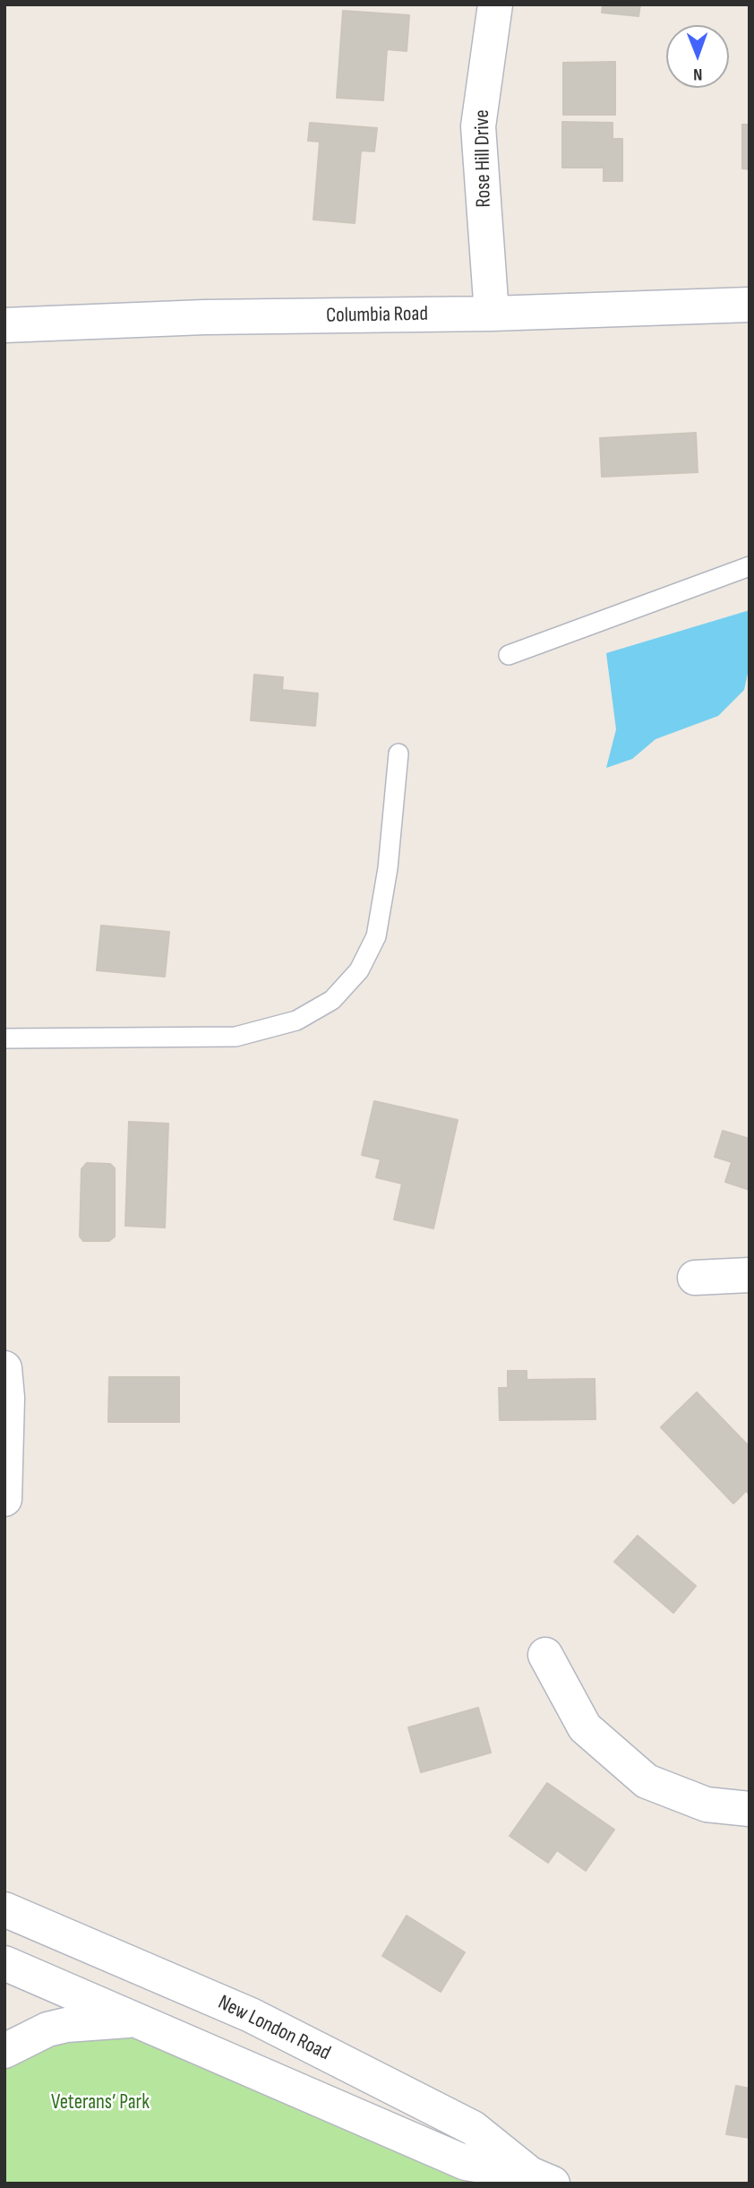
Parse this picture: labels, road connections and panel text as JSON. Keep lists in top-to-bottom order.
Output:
{
  "streets": {
    "street": ["Rose Hill Drive", "Columbia Road", "New London Road"]
  },
  "crossings": [
    ["Rose Hill Drive", "Columbia Road"]
  ],
  "parks": ["Veterans’ Park"],
  "north": "bottom"
}
